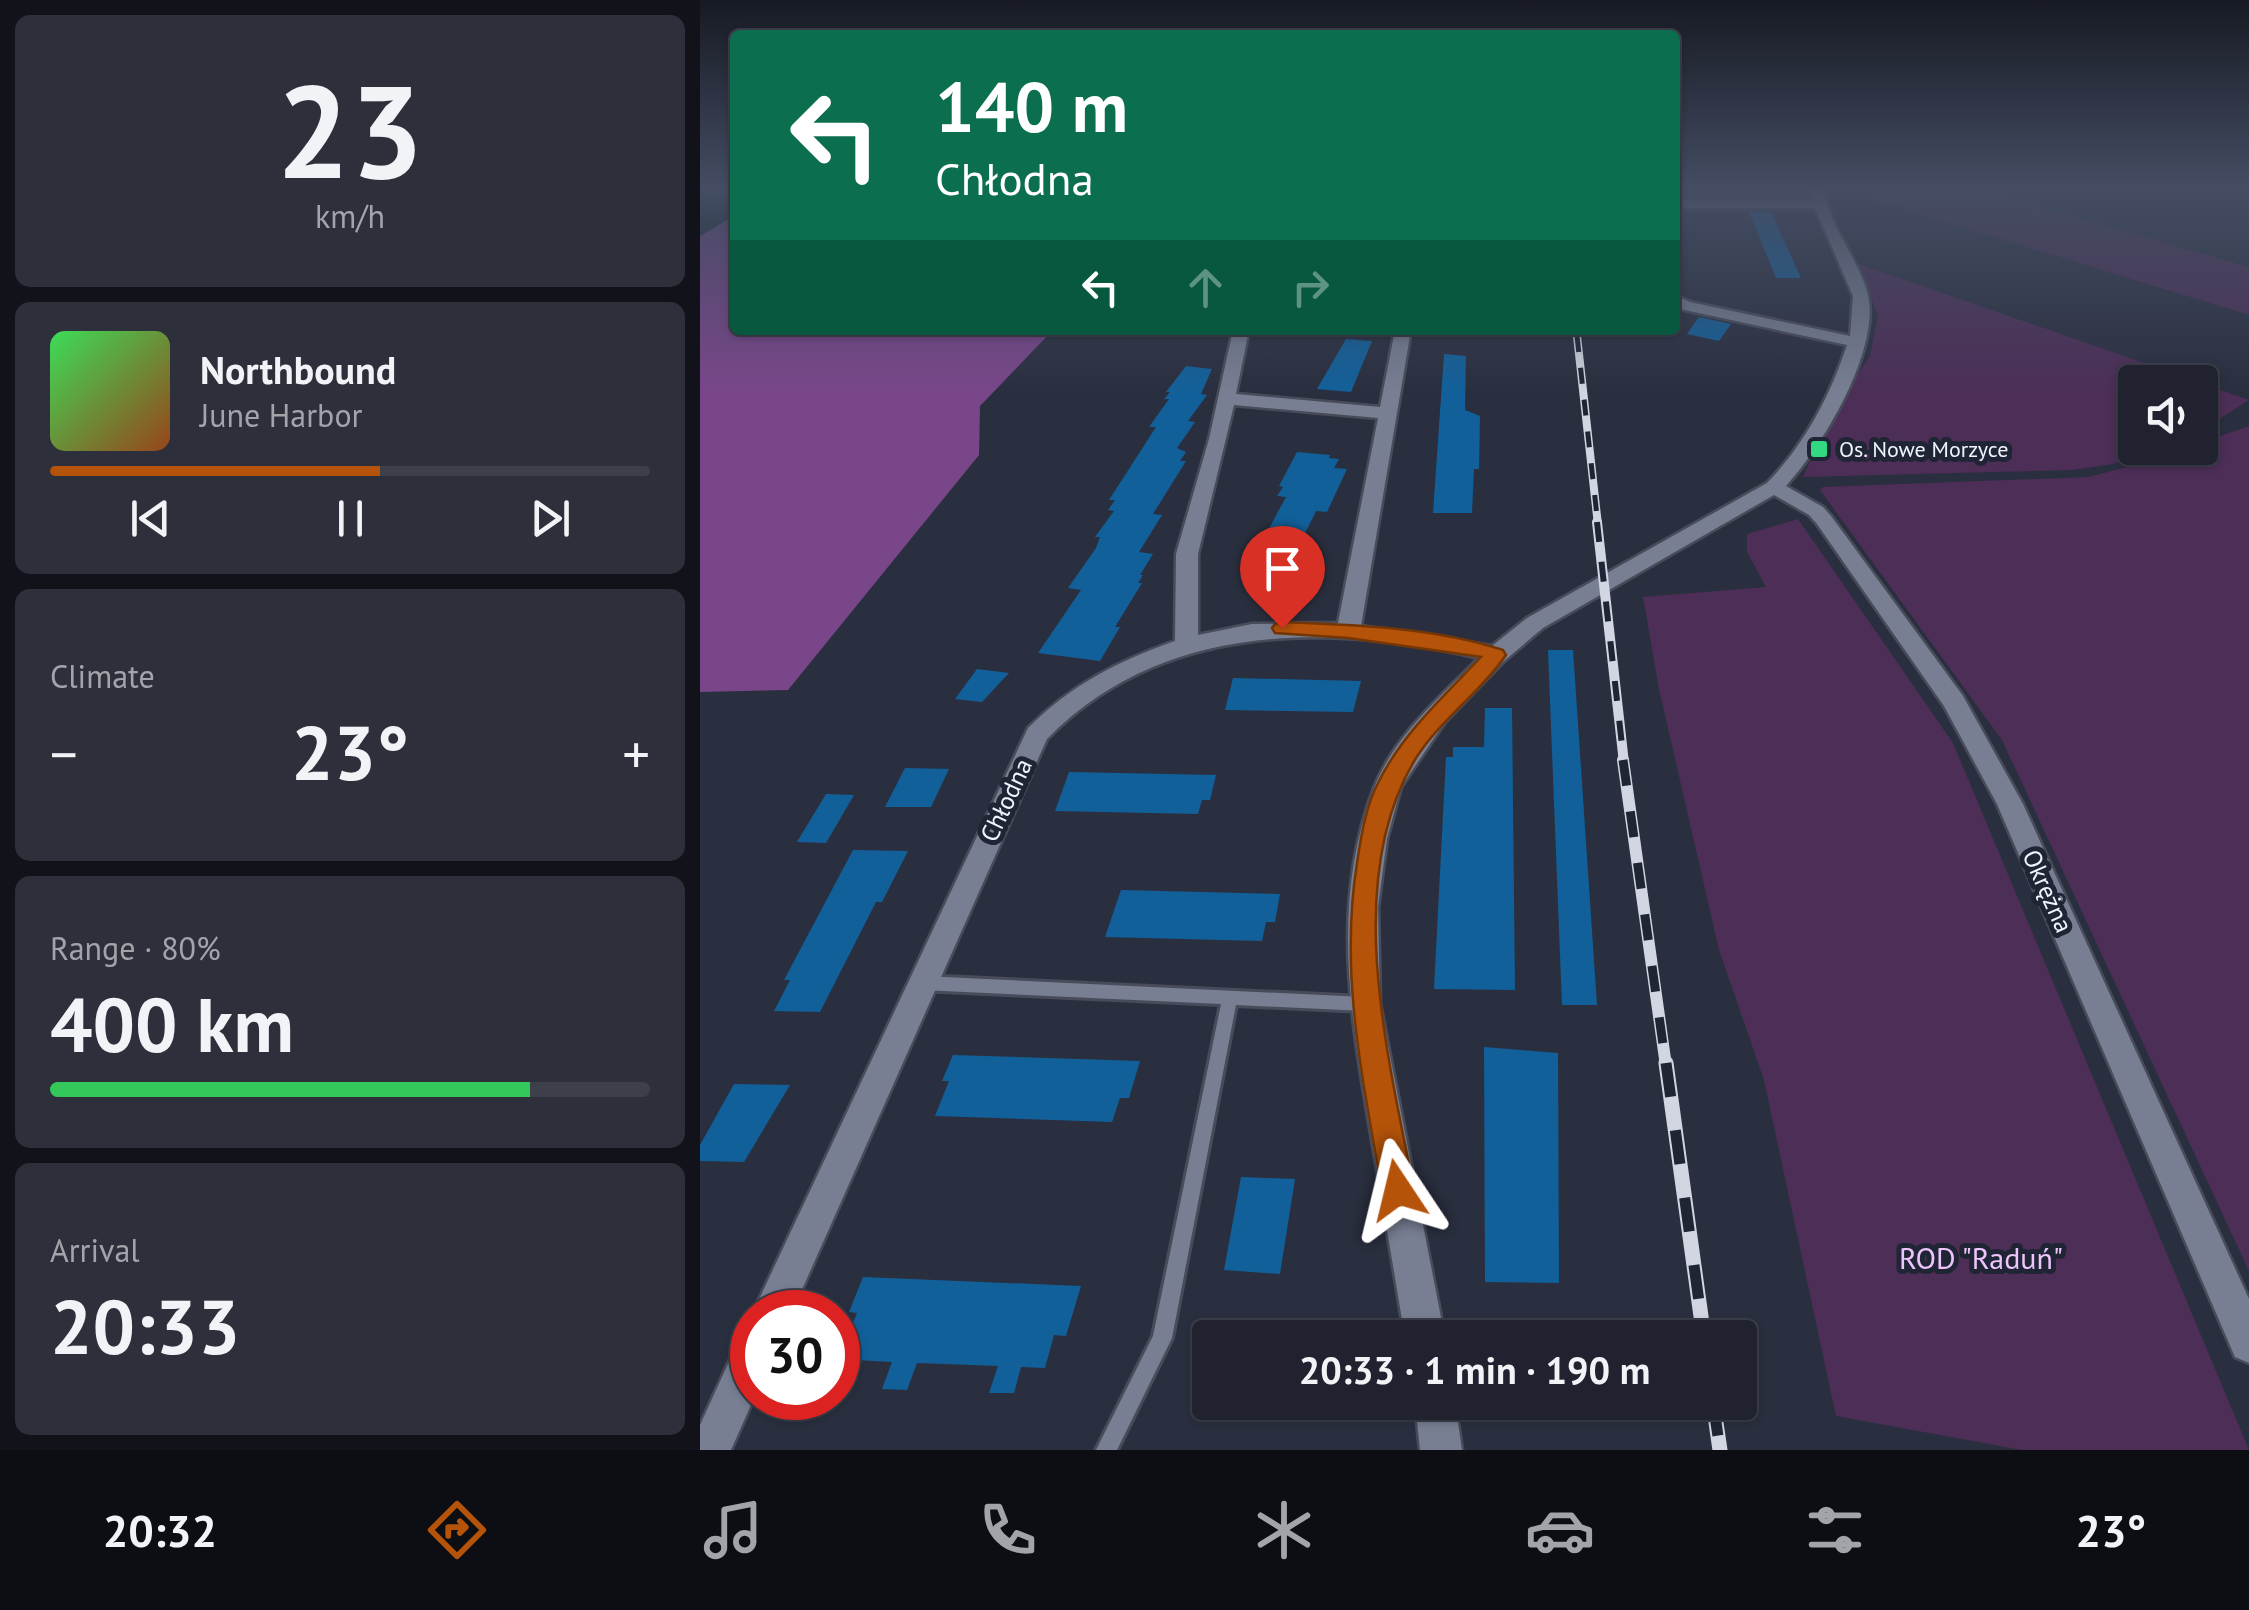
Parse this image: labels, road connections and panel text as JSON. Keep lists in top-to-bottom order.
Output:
{
  "streets": {
    "street": ["Chłodna", "Okrężna"]
  },
  "parks": ["ROD \"Raduń\""],
  "places": {
    "transit": ["Os. Nowe Morzyce"]
  },
  "page": {
    "tile": [
      ["23", "km/h"],
      "Climate",
      ["Range · 80%", "400 km"],
      ["Arrival", "20:33"]
    ],
    "turn": ["140 m", "Chłodna"],
    "song": ["Northbound", "June Harbor"],
    "heat": ["−", "23°", "+"],
    "limit": "30",
    "trip": "20:33 · 1 min · 190 m",
    "tabs": ["20:32", "23°"]
  }
}
